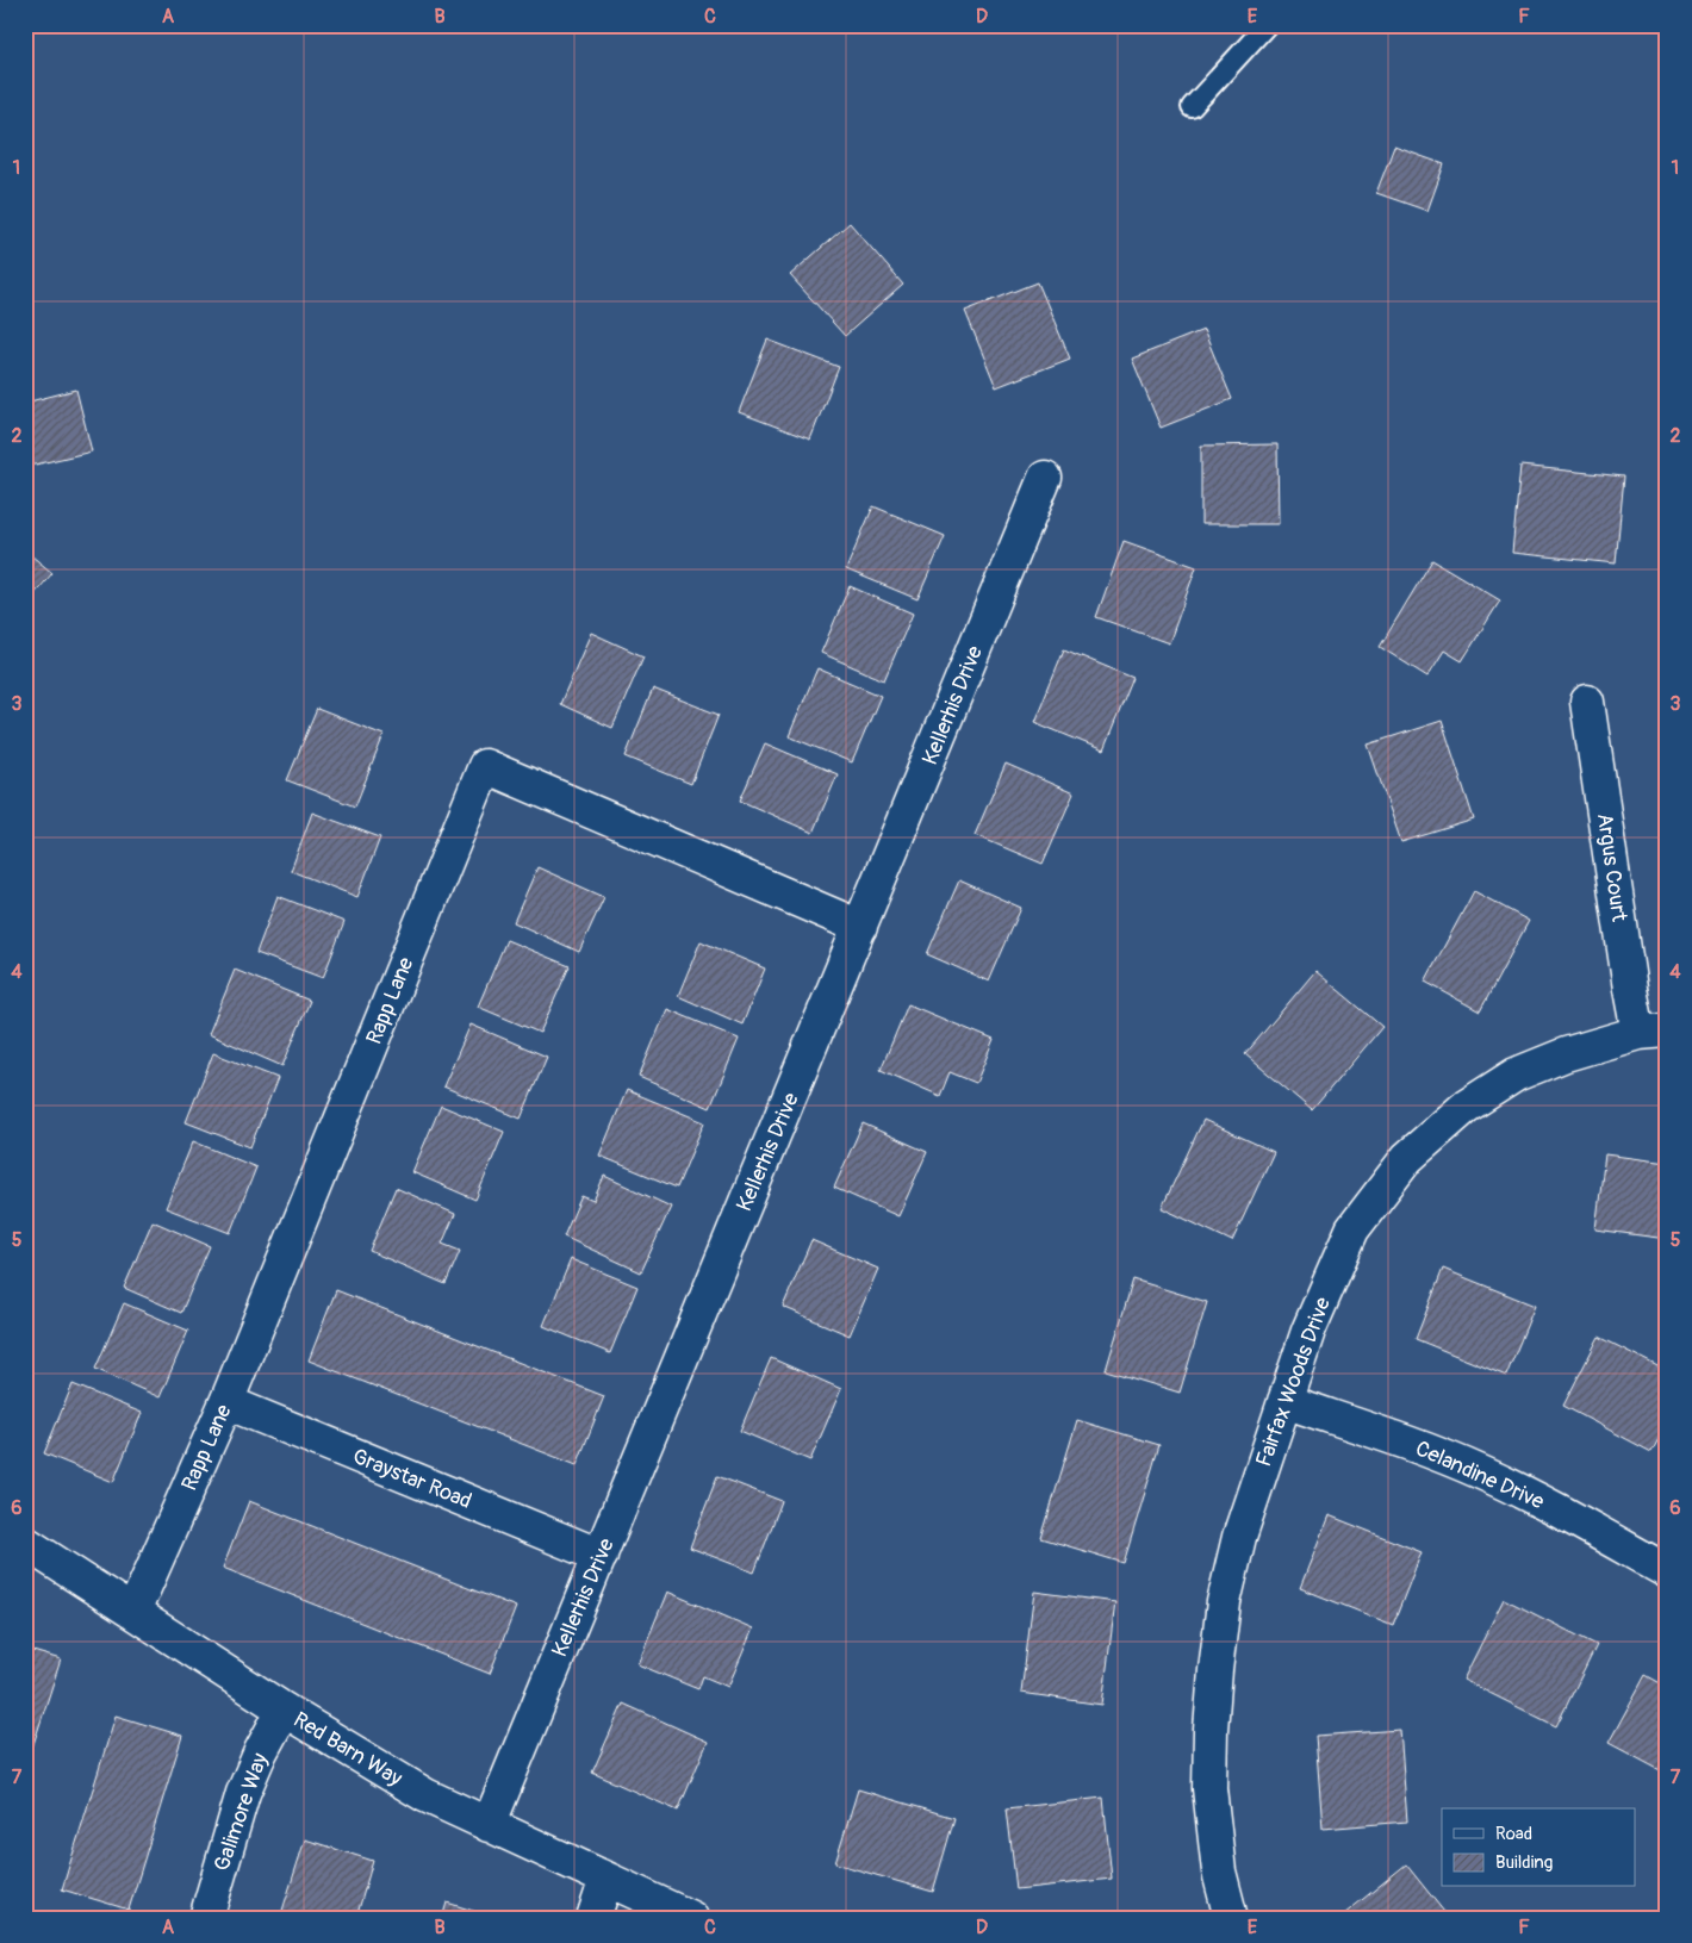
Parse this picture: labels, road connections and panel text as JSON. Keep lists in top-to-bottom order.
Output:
{
  "streets": {
    "street": [
      "Kellerhis Drive",
      "Argus Court",
      "Rapp Lane",
      "Fairfax Woods Drive",
      "Celandine Drive",
      "Graystar Road",
      "Red Barn Way",
      "Galimore Way"
    ]
  },
  "crossings": [
    ["Kellerhis Drive", "Rapp Lane"],
    ["Kellerhis Drive", "Graystar Road"],
    ["Kellerhis Drive", "Red Barn Way"],
    ["Argus Court", "Fairfax Woods Drive"],
    ["Rapp Lane", "Graystar Road"],
    ["Rapp Lane", "Red Barn Way"],
    ["Fairfax Woods Drive", "Celandine Drive"],
    ["Red Barn Way", "Galimore Way"]
  ],
  "legend": ["Road", "Building"],
  "grid": {
    "columns": [
      "A",
      "B",
      "C",
      "D",
      "E",
      "F"
    ],
    "rows": [
      "1",
      "2",
      "3",
      "4",
      "5",
      "6",
      "7"
    ]
  }
}
